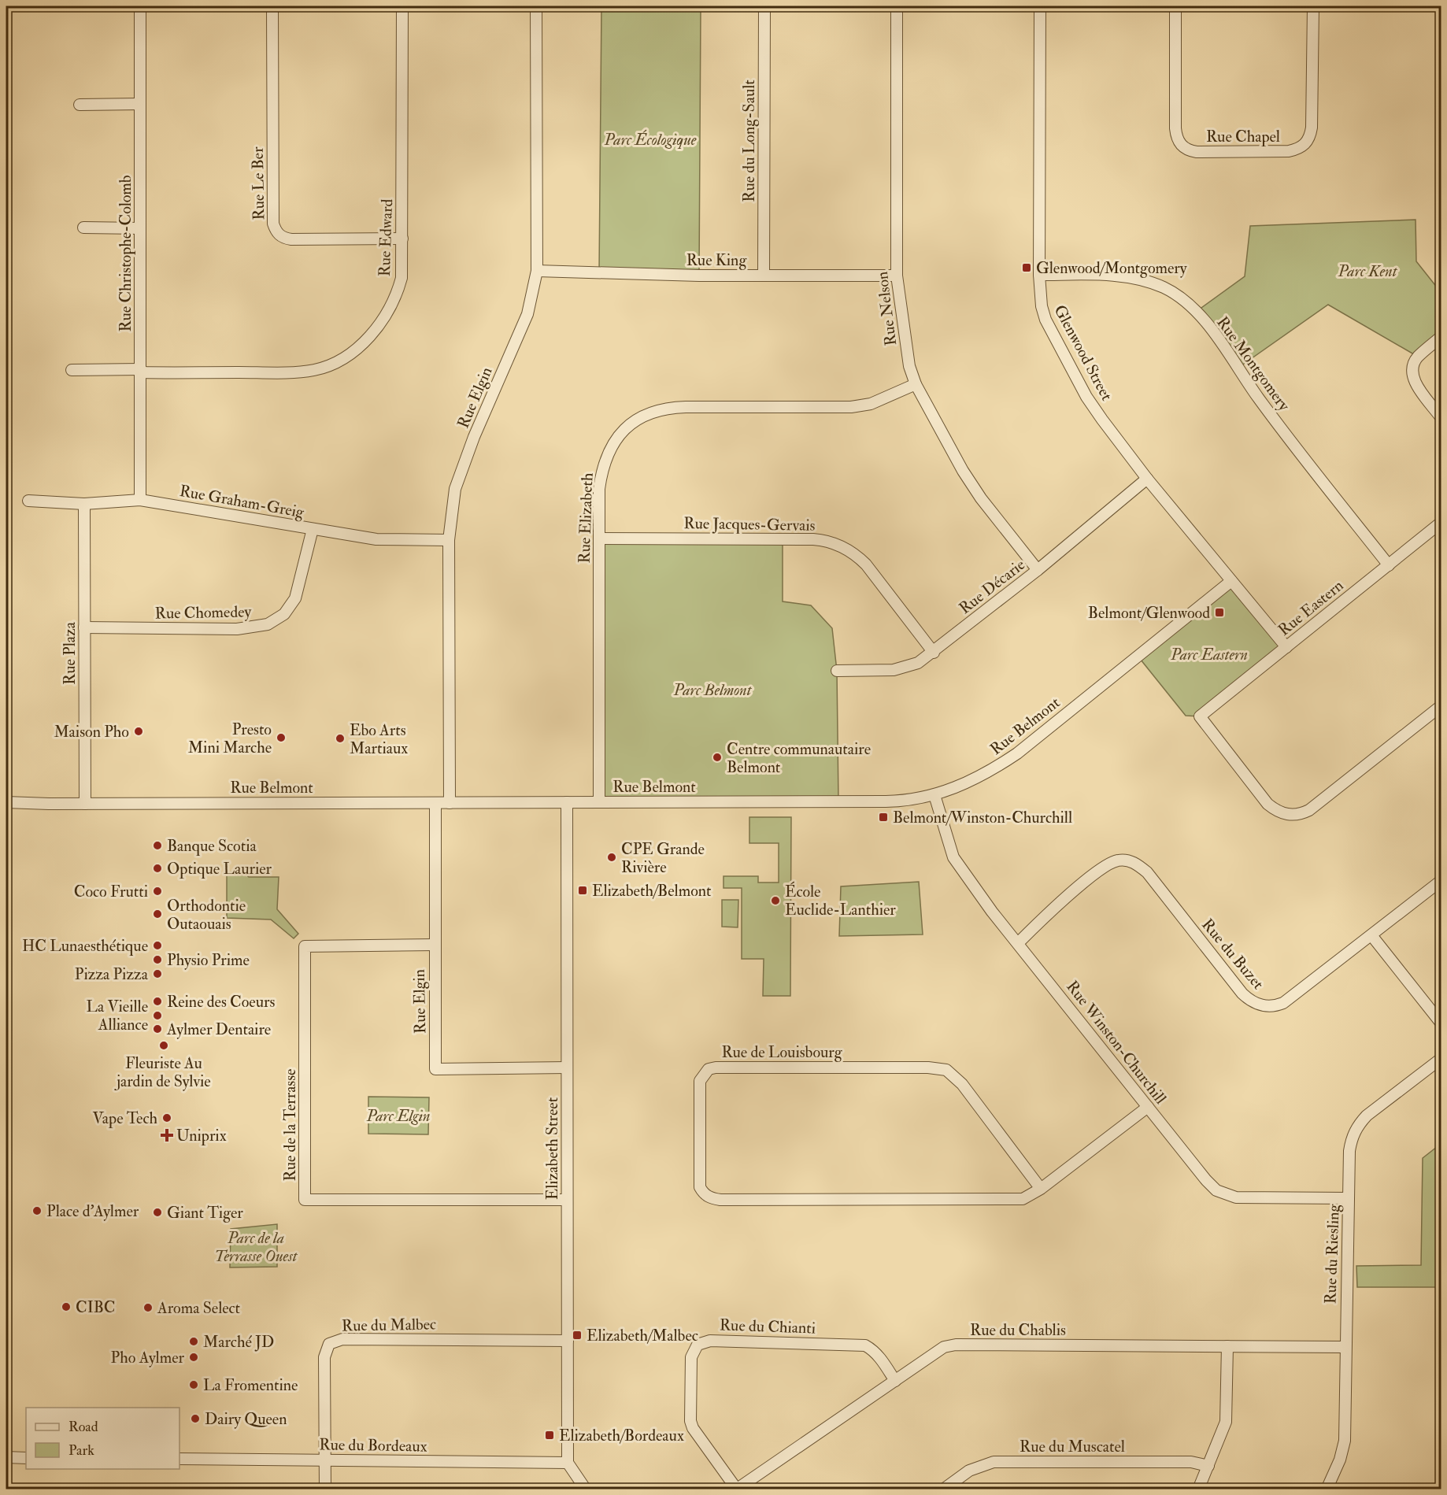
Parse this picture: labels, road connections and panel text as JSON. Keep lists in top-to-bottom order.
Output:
{
  "streets": {
    "street": [
      "Rue Chapel",
      "Rue du Long-Sault",
      "Rue Le Ber",
      "Rue Edward",
      "Rue Christophe-Colomb",
      "Rue King",
      "Rue Nelson",
      "Glenwood Street",
      "Rue Montgomery",
      "Rue Elgin",
      "Rue Graham-Greig",
      "Rue Elizabeth",
      "Rue Jacques-Gervais",
      "Rue Décarie",
      "Rue Eastern",
      "Rue Chomedey",
      "Rue Plaza",
      "Rue Belmont",
      "Rue du Buzet",
      "Rue Winston-Churchill",
      "Rue de Louisbourg",
      "Rue de la Terrasse",
      "Elizabeth Street",
      "Rue du Riesling",
      "Rue du Malbec",
      "Rue du Chianti",
      "Rue du Chablis",
      "Rue du Bordeaux",
      "Rue du Muscatel"
    ]
  },
  "crossings": [
    ["Rue du Long-Sault", "Rue King"],
    ["Rue Le Ber", "Rue Edward"],
    ["Rue Edward", "Rue Christophe-Colomb"],
    ["Rue Christophe-Colomb", "Rue Graham-Greig"],
    ["Rue King", "Rue Nelson"],
    ["Rue King", "Rue Elgin"],
    ["Rue Nelson", "Rue Elizabeth"],
    ["Rue Nelson", "Rue Décarie"],
    ["Glenwood Street", "Rue Montgomery"],
    ["Glenwood Street", "Rue Décarie"],
    ["Glenwood Street", "Rue Eastern"],
    ["Glenwood Street", "Rue Belmont"],
    ["Rue Montgomery", "Rue Eastern"],
    ["Rue Elgin", "Rue Graham-Greig"],
    ["Rue Elgin", "Rue Belmont"],
    ["Rue Elgin", "Rue de la Terrasse"],
    ["Rue Elgin", "Elizabeth Street"],
    ["Rue Graham-Greig", "Rue Chomedey"],
    ["Rue Graham-Greig", "Rue Plaza"],
    ["Rue Elizabeth", "Rue Jacques-Gervais"],
    ["Rue Elizabeth", "Rue Belmont"],
    ["Rue Jacques-Gervais", "Rue Décarie"],
    ["Rue Chomedey", "Rue Plaza"],
    ["Rue Plaza", "Rue Belmont"],
    ["Rue Belmont", "Rue Winston-Churchill"],
    ["Rue Belmont", "Elizabeth Street"],
    ["Rue du Buzet", "Rue Winston-Churchill"],
    ["Rue Winston-Churchill", "Rue de Louisbourg"],
    ["Rue Winston-Churchill", "Rue du Riesling"],
    ["Rue de la Terrasse", "Elizabeth Street"],
    ["Elizabeth Street", "Rue du Malbec"],
    ["Elizabeth Street", "Rue du Bordeaux"],
    ["Rue du Riesling", "Rue du Chablis"],
    ["Rue du Malbec", "Rue du Bordeaux"],
    ["Rue du Chianti", "Rue du Chablis"]
  ],
  "parks": [
    "Parc Écologique",
    "Parc Kent",
    "Parc Eastern",
    "Parc Belmont",
    "Parc Elgin",
    "Parc de la Terrasse Ouest"
  ],
  "places": {
    "transit": [
      "Glenwood/Montgomery",
      "Belmont/Glenwood",
      "Belmont/Winston-Churchill",
      "Elizabeth/Belmont",
      "Elizabeth/Malbec",
      "Elizabeth/Bordeaux"
    ],
    "other": [
      "Maison Pho",
      "Presto Mini Marche",
      "Ebo Arts Martiaux",
      "Centre communautaire Belmont",
      "Banque Scotia",
      "CPE Grande Rivière",
      "Optique Laurier",
      "Coco Frutti",
      "École Euclide-Lanthier",
      "Orthodontie Outaouais",
      "HC Lunaesthétique",
      "Physio Prime",
      "Pizza Pizza",
      "Reine des Coeurs",
      "La Vieille Alliance",
      "Aylmer Dentaire",
      "Fleuriste Au jardin de Sylvie",
      "Vape Tech",
      "Place d'Aylmer",
      "Giant Tiger",
      "CIBC",
      "Aroma Select",
      "Marché JD",
      "Pho Aylmer",
      "La Fromentine",
      "Dairy Queen"
    ],
    "health": ["Uniprix"]
  },
  "legend": ["Road", "Park"]
}
